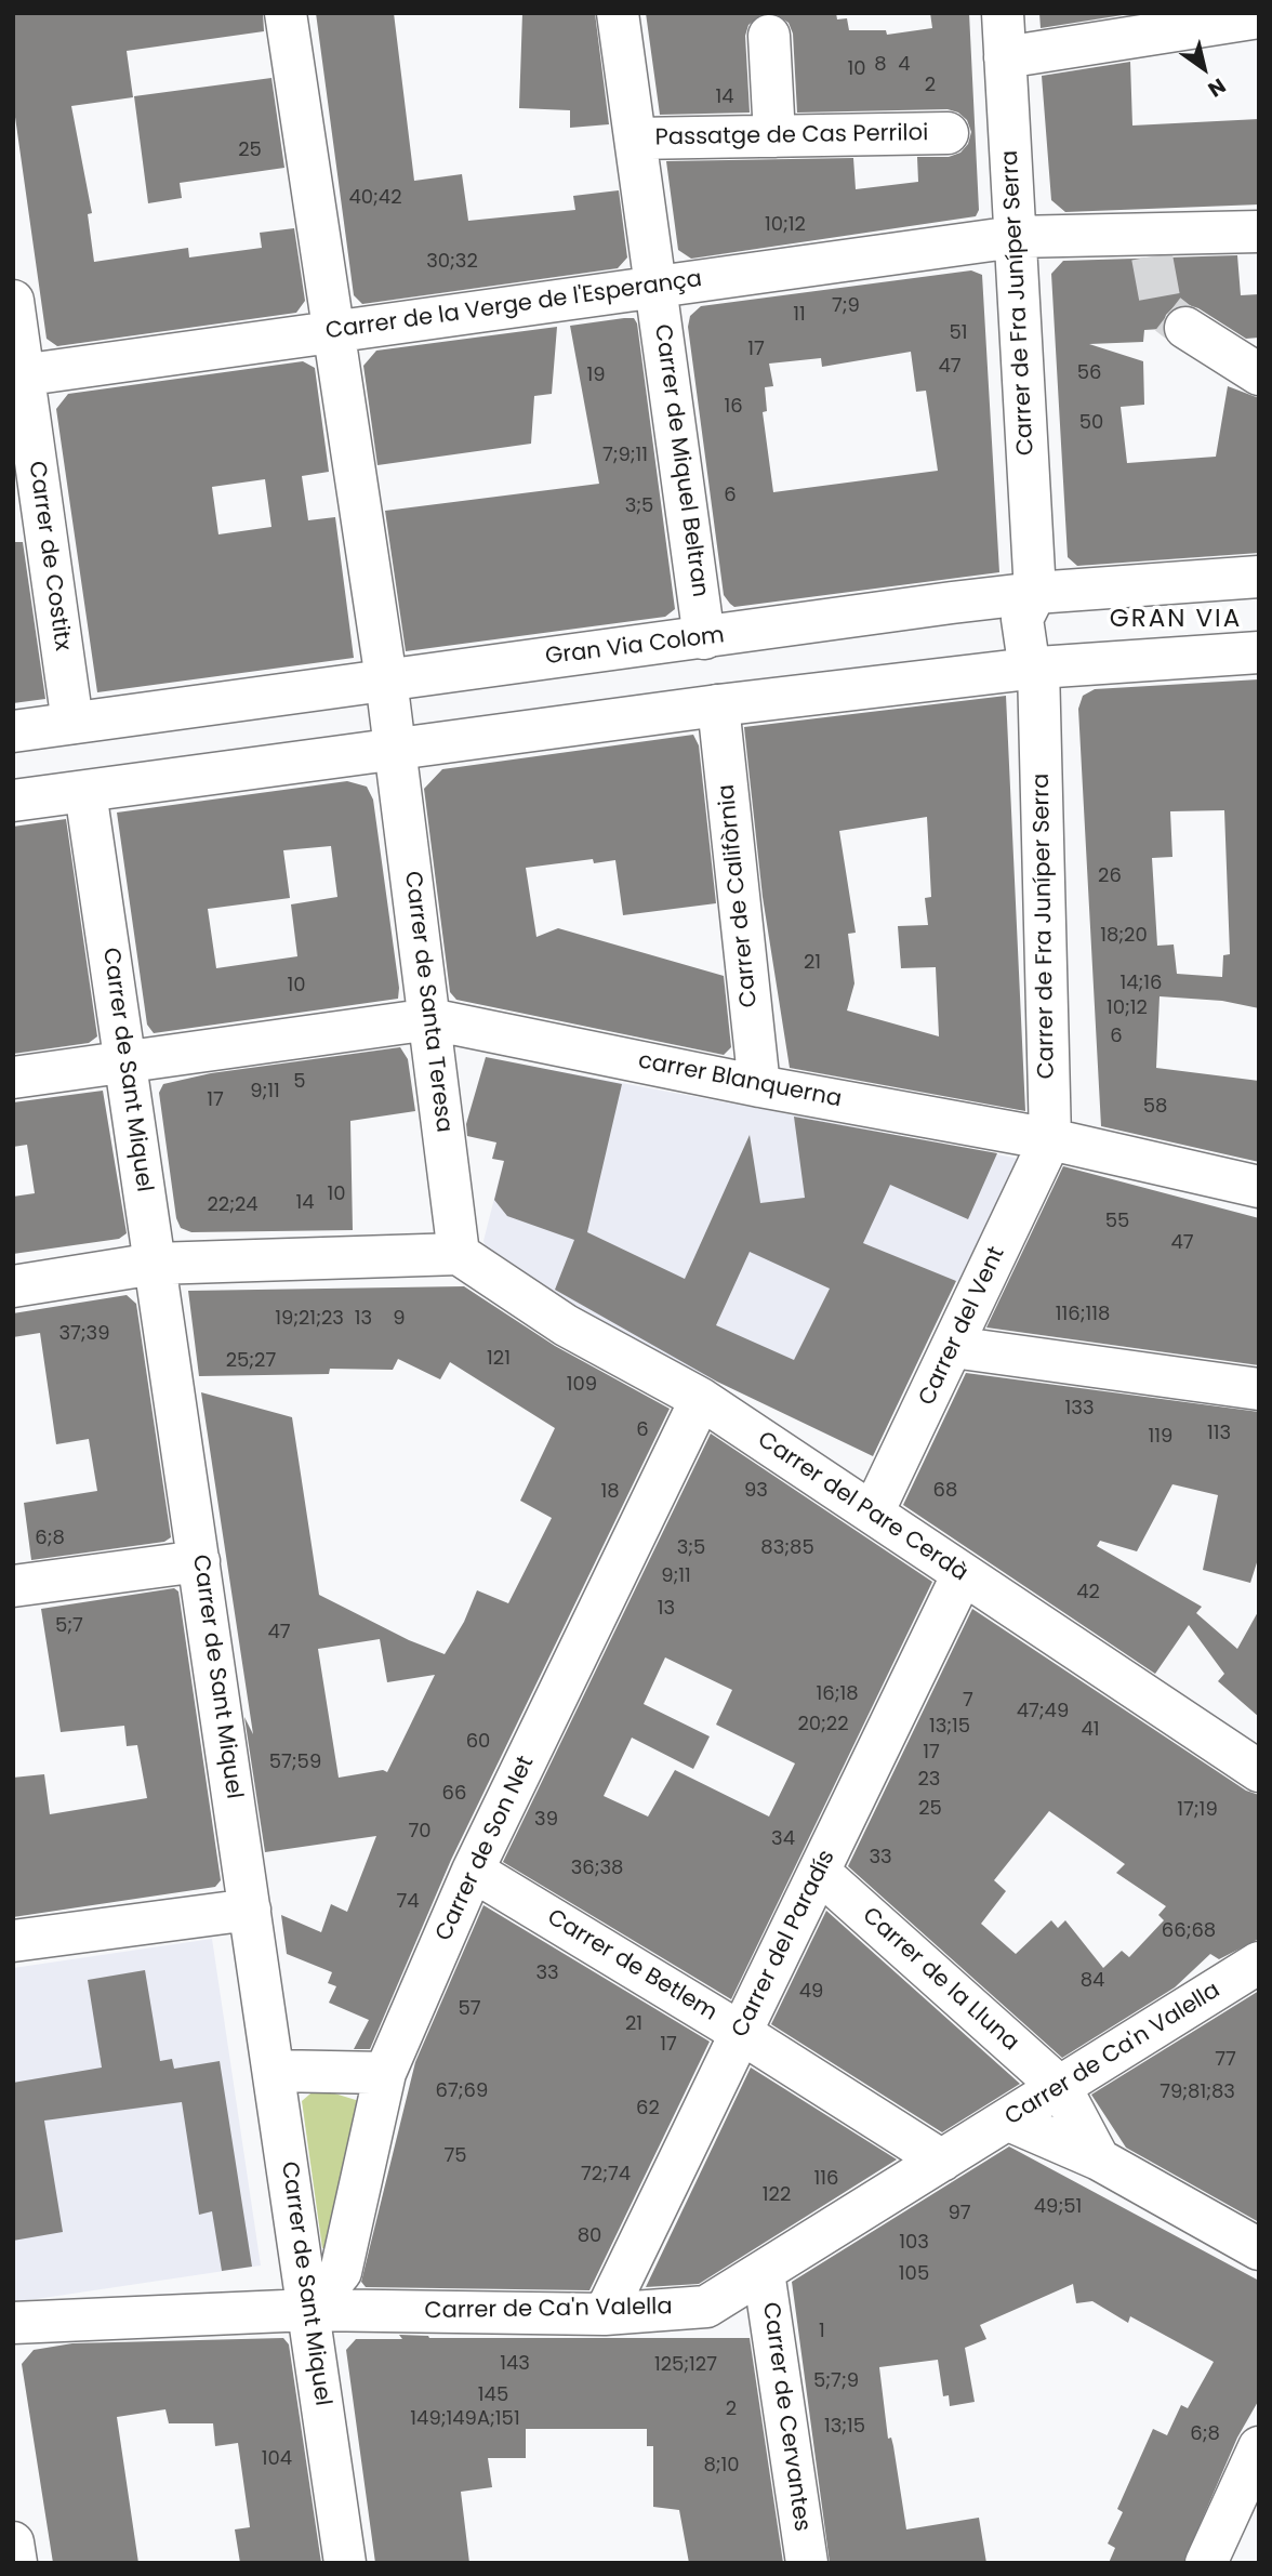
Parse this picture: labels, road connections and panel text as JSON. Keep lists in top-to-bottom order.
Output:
{
  "streets": {
    "street": [
      "Passatge de Cas Perriloi",
      "Carrer de Fra Juníper Serra",
      "Carrer de la Verge de l'Esperança",
      "Carrer de Miquel Beltran",
      "Carrer de Costitx",
      "Gran Via Colom",
      "Carrer de Califòrnia",
      "Carrer de Santa Teresa",
      "Carrer de Sant Miquel",
      "carrer Blanquerna",
      "Carrer del Vent",
      "Carrer del Pare Cerdà",
      "Carrer de Son Net",
      "Carrer del Paradís",
      "Carrer de Betlem",
      "Carrer de la Lluna",
      "Carrer de Ca'n Valella",
      "Carrer de Cervantes"
    ]
  },
  "crossings": [
    ["Passatge de Cas Perriloi", "Carrer de Miquel Beltran"],
    ["Carrer de Fra Juníper Serra", "Carrer de la Verge de l'Esperança"],
    ["Carrer de Fra Juníper Serra", "Gran Via Colom"],
    ["Carrer de Fra Juníper Serra", "carrer Blanquerna"],
    ["Carrer de Fra Juníper Serra", "Carrer del Vent"],
    ["Carrer de la Verge de l'Esperança", "Carrer de Miquel Beltran"],
    ["Carrer de la Verge de l'Esperança", "Carrer de Costitx"],
    ["Carrer de la Verge de l'Esperança", "Carrer de Santa Teresa"],
    ["Carrer de Miquel Beltran", "Gran Via Colom"],
    ["Carrer de Costitx", "Gran Via Colom"],
    ["Gran Via Colom", "Carrer de Santa Teresa"],
    ["Carrer de Califòrnia", "carrer Blanquerna"],
    ["Carrer de Santa Teresa", "carrer Blanquerna"],
    ["Carrer de Santa Teresa", "Carrer del Pare Cerdà"],
    ["Carrer de Sant Miquel", "carrer Blanquerna"],
    ["Carrer de Sant Miquel", "Carrer de Son Net"],
    ["Carrer de Sant Miquel", "Carrer de Ca'n Valella"],
    ["carrer Blanquerna", "Carrer del Vent"],
    ["Carrer del Vent", "Carrer del Pare Cerdà"],
    ["Carrer del Pare Cerdà", "Carrer de Son Net"],
    ["Carrer del Pare Cerdà", "Carrer del Paradís"],
    ["Carrer de Son Net", "Carrer de Betlem"],
    ["Carrer de Son Net", "Carrer de Ca'n Valella"],
    ["Carrer del Paradís", "Carrer de Betlem"],
    ["Carrer del Paradís", "Carrer de la Lluna"],
    ["Carrer del Paradís", "Carrer de Ca'n Valella"],
    ["Carrer de Betlem", "Carrer de Ca'n Valella"],
    ["Carrer de la Lluna", "Carrer de Ca'n Valella"],
    ["Carrer de Ca'n Valella", "Carrer de Cervantes"]
  ],
  "districts": ["GRAN VIA"],
  "house_numbers": [
    "8",
    "4",
    "10",
    "2",
    "14",
    "25",
    "40;42",
    "10;12",
    "30;32",
    "7;9",
    "11",
    "51",
    "17",
    "47",
    "56",
    "19",
    "16",
    "50",
    "7;9;11",
    "6",
    "3;5",
    "26",
    "18;20",
    "21",
    "14;16",
    "10",
    "10;12",
    "6",
    "5",
    "9;11",
    "17",
    "58",
    "10",
    "14",
    "22;24",
    "55",
    "47",
    "116;118",
    "19;21;23",
    "13",
    "9",
    "37;39",
    "121",
    "25;27",
    "109",
    "133",
    "6",
    "113",
    "119",
    "93",
    "68",
    "18",
    "6;8",
    "3;5",
    "83;85",
    "9;11",
    "42",
    "13",
    "5;7",
    "47",
    "16;18",
    "7",
    "47;49",
    "20;22",
    "13;15",
    "41",
    "60",
    "17",
    "57;59",
    "23",
    "66",
    "25",
    "17;19",
    "39",
    "70",
    "34",
    "33",
    "36;38",
    "74",
    "66;68",
    "33",
    "84",
    "49",
    "57",
    "21",
    "17",
    "77",
    "67;69",
    "79;81;83",
    "62",
    "75",
    "72;74",
    "116",
    "122",
    "49;51",
    "97",
    "80",
    "103",
    "105",
    "1",
    "143",
    "125;127",
    "5;7;9",
    "145",
    "2",
    "149;149A;151",
    "13;15",
    "6;8",
    "104",
    "8;10"
  ],
  "north": "bottom right"
}
